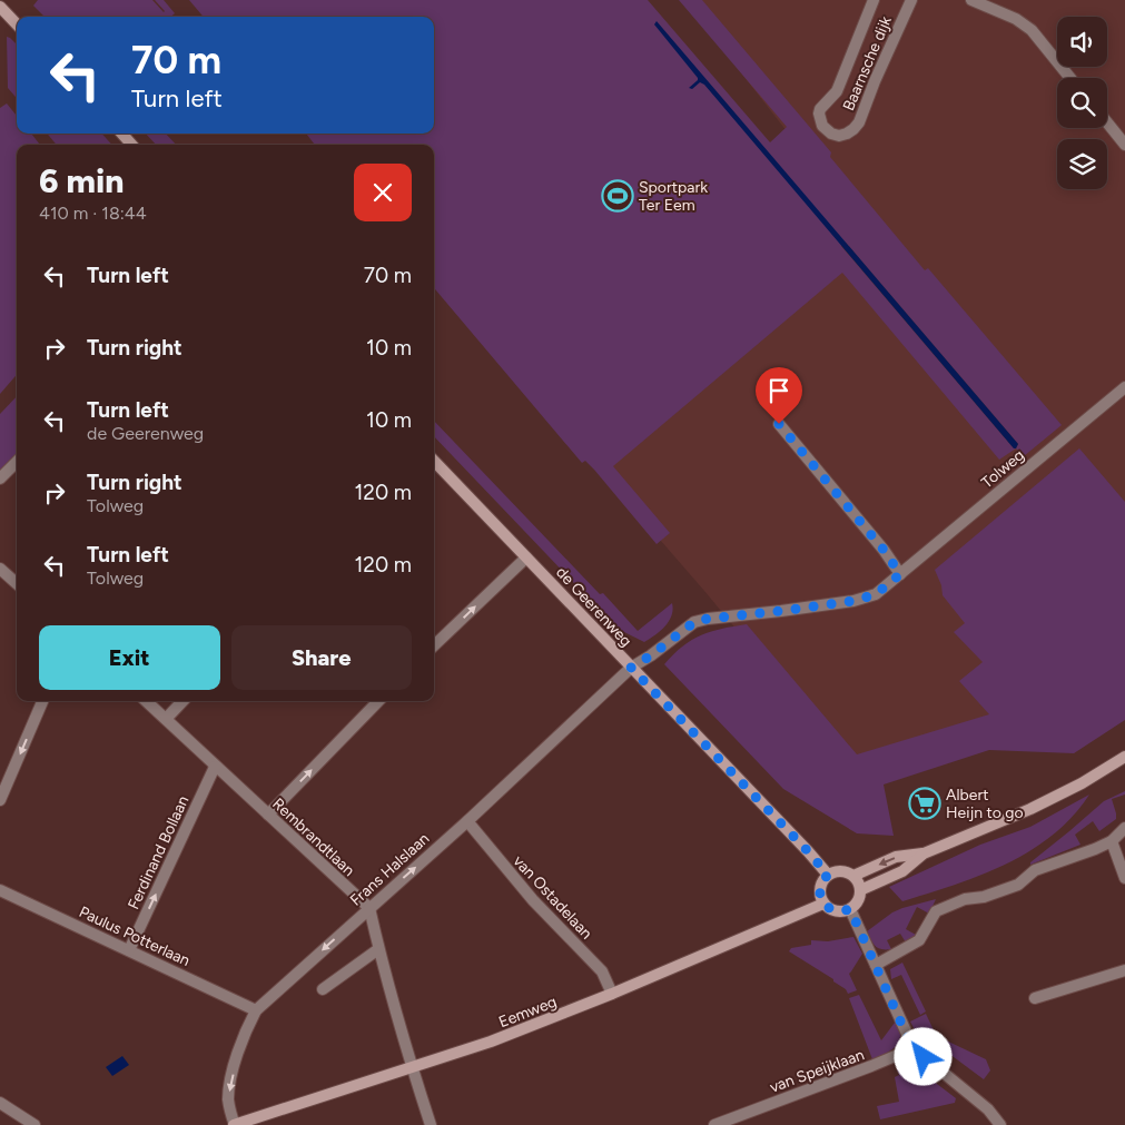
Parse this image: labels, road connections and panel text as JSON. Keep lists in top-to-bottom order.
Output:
{
  "streets": {
    "main road": ["de Geerenweg", "Eemweg"],
    "street": [
      "Baarnsche dijk",
      "Tolweg",
      "Rembrandtlaan",
      "Ferdinand Bollaan",
      "Frans Halslaan",
      "van Ostadelaan",
      "Paulus Potterlaan",
      "van Speijklaan"
    ]
  },
  "crossings": [
    ["Tolweg", "de Geerenweg"],
    ["Tolweg", "Frans Halslaan"],
    ["de Geerenweg", "Frans Halslaan"],
    ["de Geerenweg", "Eemweg"],
    ["Rembrandtlaan", "Ferdinand Bollaan"],
    ["Rembrandtlaan", "Frans Halslaan"],
    ["Ferdinand Bollaan", "Paulus Potterlaan"],
    ["Frans Halslaan", "van Ostadelaan"],
    ["Frans Halslaan", "Paulus Potterlaan"],
    ["Frans Halslaan", "Eemweg"],
    ["van Ostadelaan", "Eemweg"]
  ],
  "one_way": ["Ferdinand Bollaan"],
  "places": {
    "sports": ["Sportpark Ter Eem"],
    "supermarket": ["Albert Heijn to go"]
  },
  "page": {
    "turn": ["70 m", "Turn left"],
    "heading": ["6 min", "410 m · 18:44"],
    "list": [
      {
        "name": "Turn left",
        "value": "70 m"
      },
      {
        "name": "Turn right",
        "value": "10 m"
      },
      {
        "name": "Turn left",
        "note": "de Geerenweg",
        "value": "10 m"
      },
      {
        "name": "Turn right",
        "note": "Tolweg",
        "value": "120 m"
      },
      {
        "name": "Turn left",
        "note": "Tolweg",
        "value": "120 m"
      }
    ],
    "buttons": ["Exit", "Share"]
  }
}
